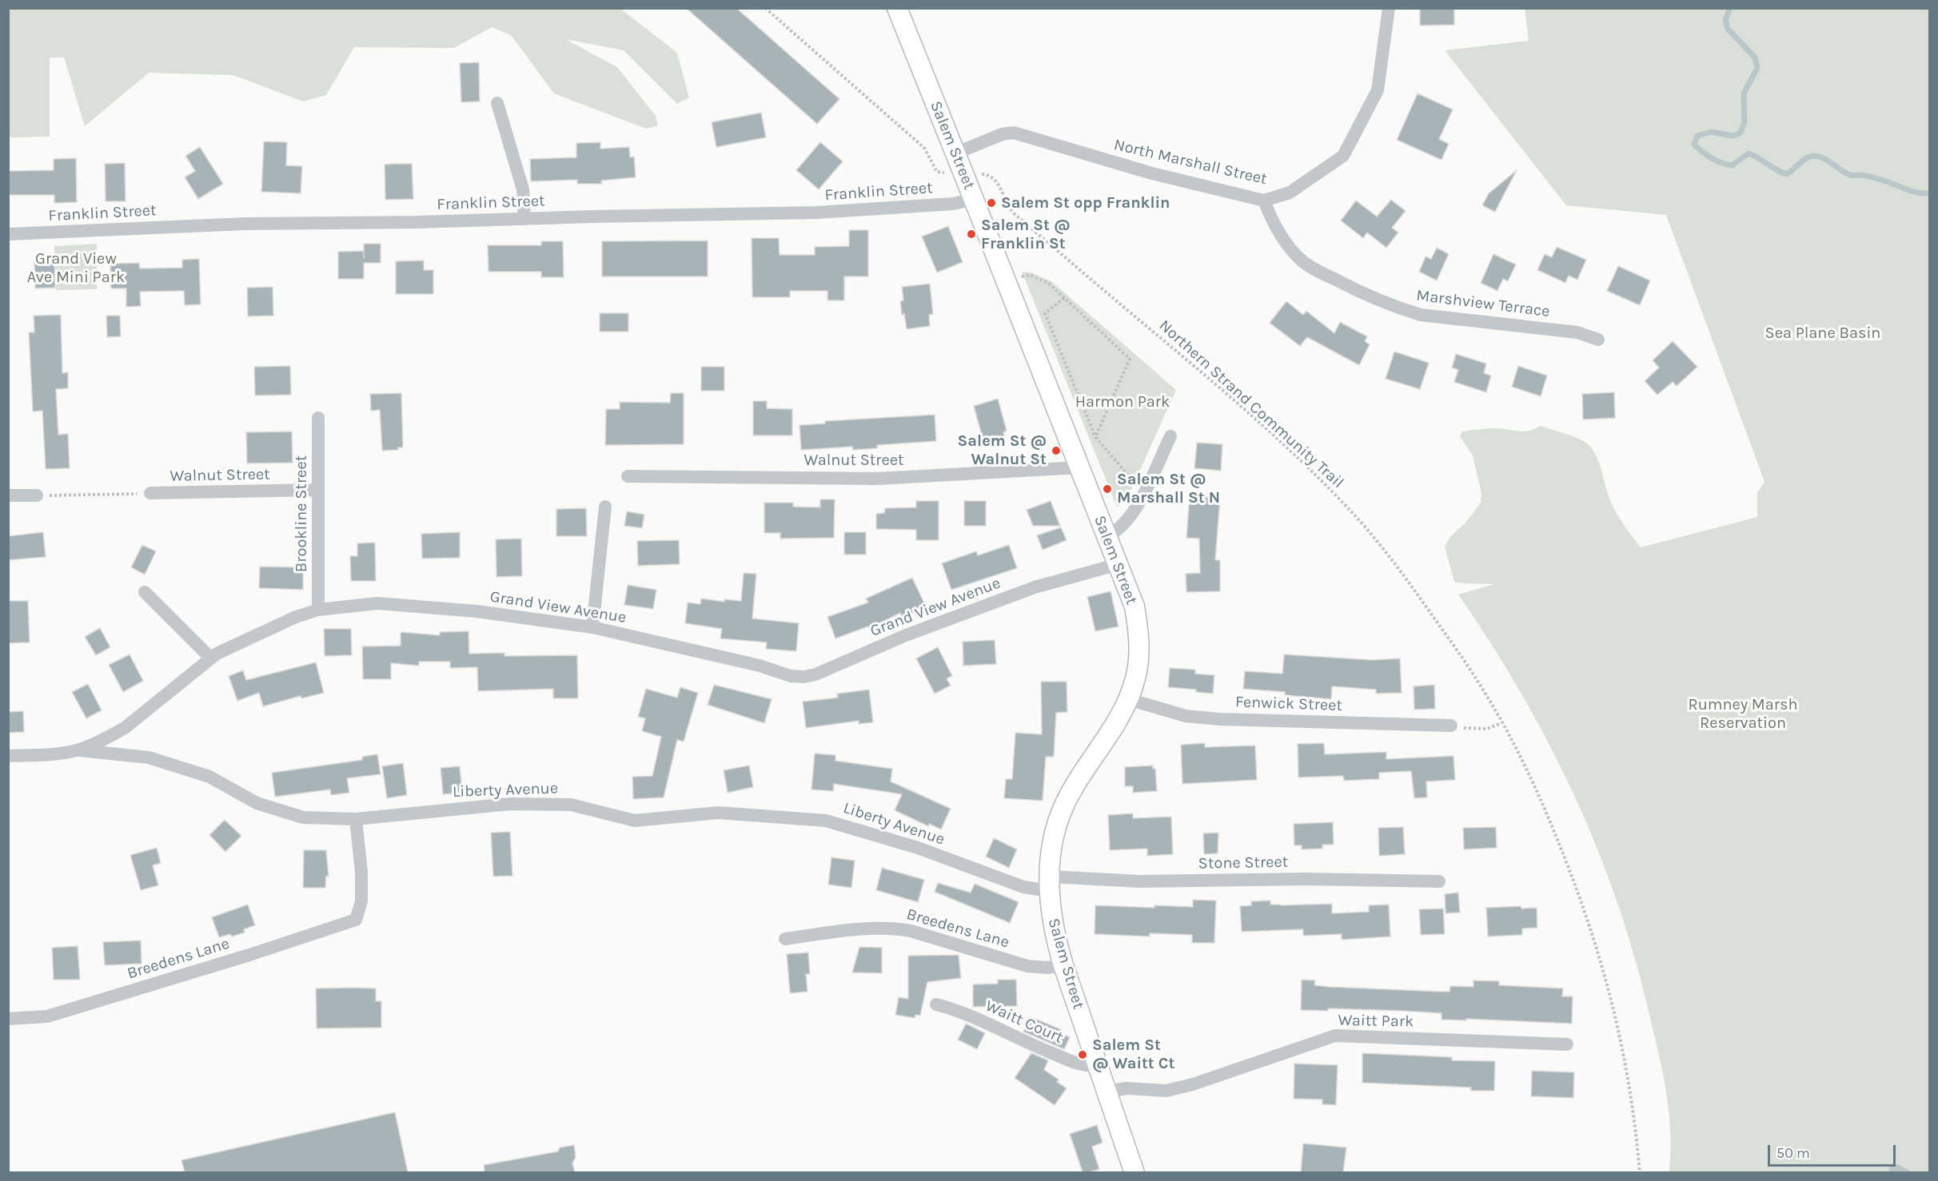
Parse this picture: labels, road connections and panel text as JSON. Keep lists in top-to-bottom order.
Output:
{
  "streets": {
    "main road": ["Salem Street"],
    "street": [
      "North Marshall Street",
      "Franklin Street",
      "Marshview Terrace",
      "Walnut Street",
      "Brookline Street",
      "Grand View Avenue",
      "Fenwick Street",
      "Liberty Avenue",
      "Stone Street",
      "Breedens Lane",
      "Waitt Park",
      "Waitt Court"
    ],
    "path": ["Northern Strand Community Trail"]
  },
  "crossings": [
    ["Salem Street", "North Marshall Street"],
    ["Salem Street", "Franklin Street"],
    ["Salem Street", "Walnut Street"],
    ["Salem Street", "Grand View Avenue"],
    ["Salem Street", "Fenwick Street"],
    ["Salem Street", "Liberty Avenue"],
    ["Salem Street", "Stone Street"],
    ["Salem Street", "Breedens Lane"],
    ["Salem Street", "Waitt Park"],
    ["Salem Street", "Waitt Court"],
    ["North Marshall Street", "Marshview Terrace"],
    ["Walnut Street", "Brookline Street"],
    ["Brookline Street", "Grand View Avenue"],
    ["Grand View Avenue", "Liberty Avenue"],
    ["Liberty Avenue", "Stone Street"],
    ["Liberty Avenue", "Breedens Lane"]
  ],
  "parks": [
    "Grand View Ave Mini Park",
    "Sea Plane Basin",
    "Harmon Park",
    "Rumney Marsh Reservation"
  ],
  "places": [
    "Salem St opp Franklin",
    "Salem St @ Franklin St",
    "Salem St @ Walnut St",
    "Salem St @ Marshall St N",
    "Salem St @ Waitt Ct"
  ],
  "scale_bar": "50 m"
}
